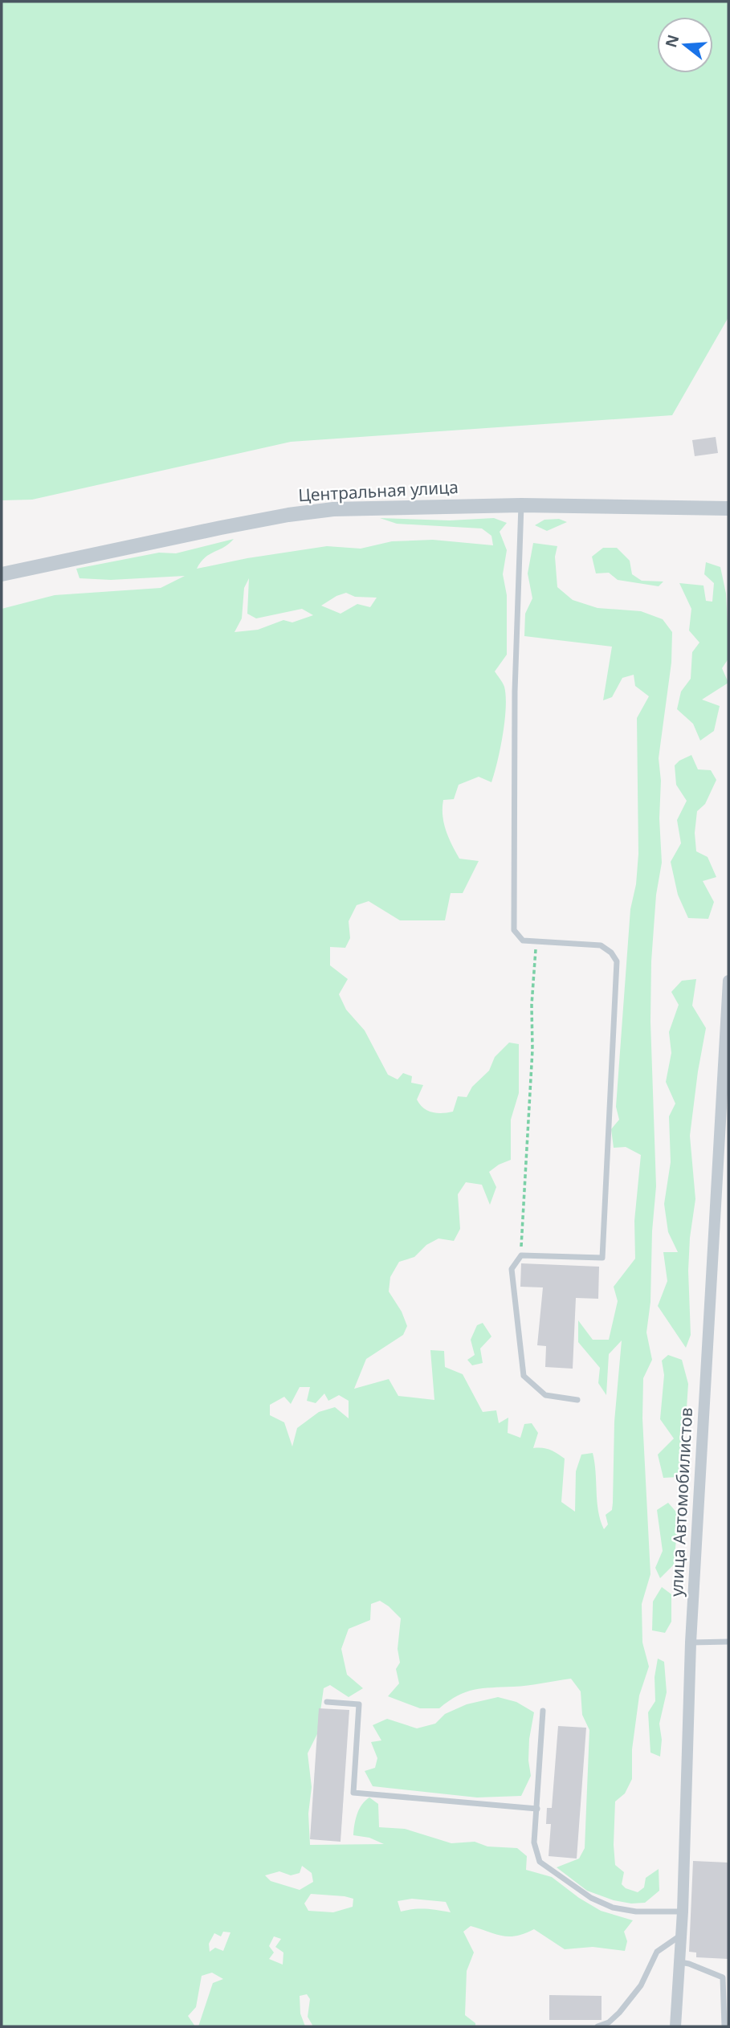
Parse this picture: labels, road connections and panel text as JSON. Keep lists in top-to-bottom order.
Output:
{
  "streets": {
    "street": ["Центральная улица", "улица Автомобилистов"]
  },
  "north": "left"
}
